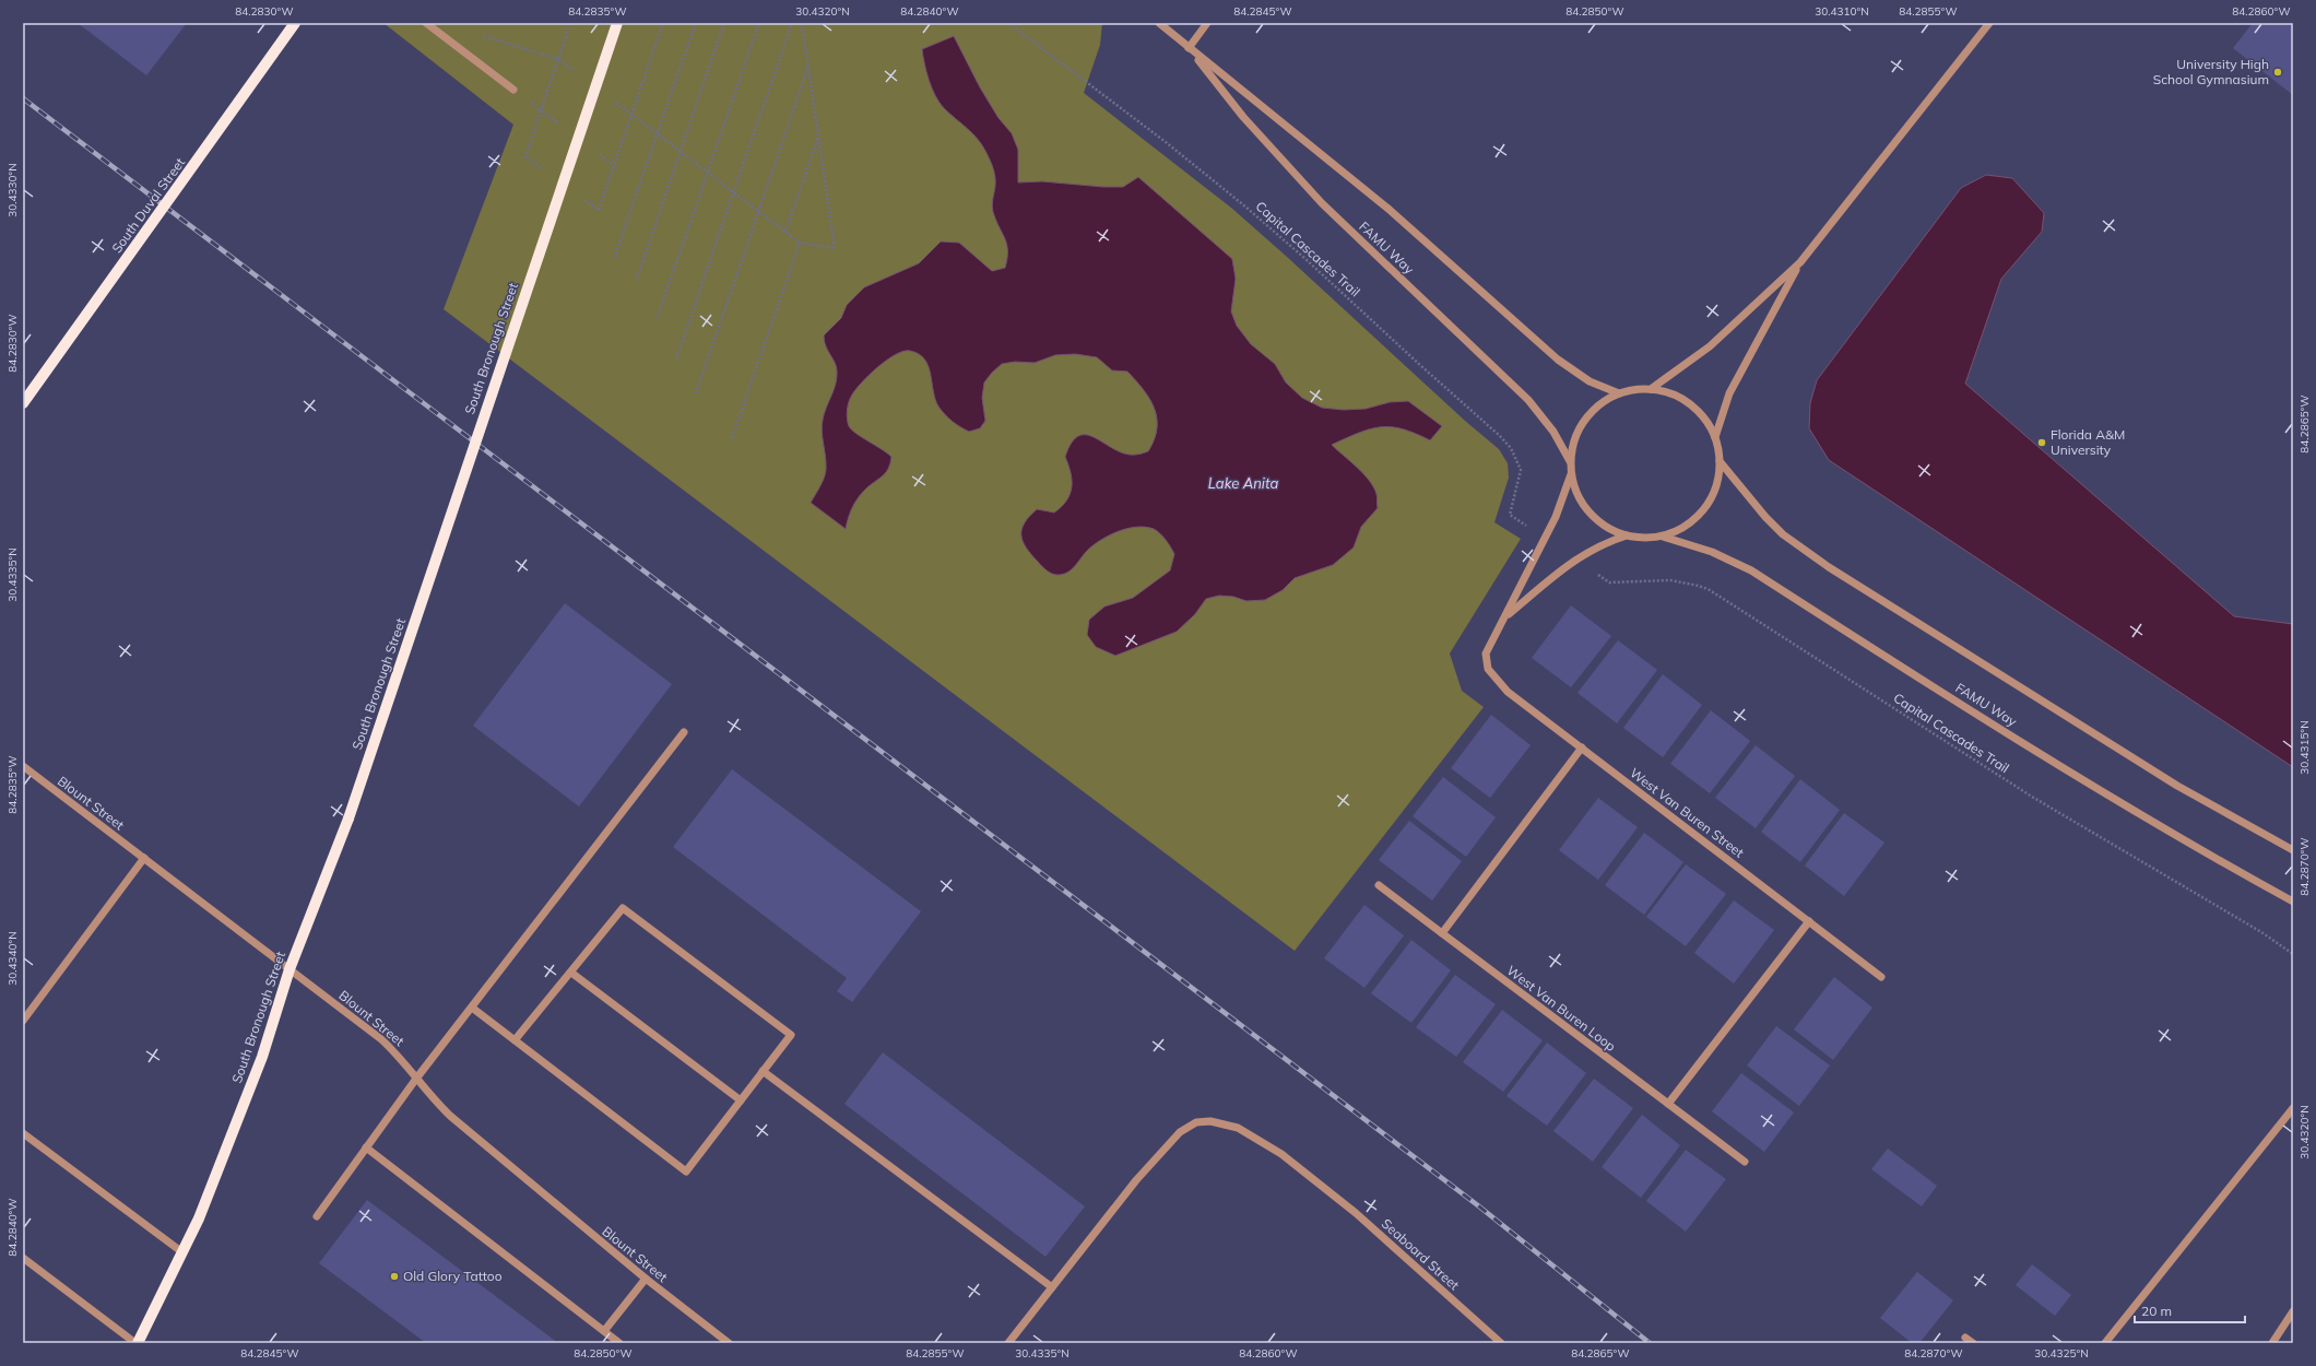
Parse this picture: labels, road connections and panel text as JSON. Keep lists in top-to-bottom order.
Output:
{
  "streets": {
    "main road": ["South Duval Street", "South Bronough Street"],
    "street": [
      "FAMU Way",
      "Blount Street",
      "West Van Buren Street",
      "West Van Buren Loop",
      "Seaboard Street"
    ],
    "path": ["Capital Cascades Trail"]
  },
  "crossings": [
    ["South Bronough Street", "Blount Street"]
  ],
  "water": ["Lake Anita"],
  "places": ["University High School Gymnasium", "Florida A&M University", "Old Glory Tattoo"],
  "scale_bar": "20 m",
  "coordinates": [
    "84.2830°W",
    "84.2835°W",
    "30.4320°N",
    "84.2840°W",
    "84.2845°W",
    "84.2850°W",
    "30.4310°N",
    "84.2855°W",
    "84.2860°W",
    "30.4330°N",
    "84.2865°W",
    "30.4335°N",
    "30.4315°N",
    "84.2870°W",
    "30.4340°N",
    "30.4325°N"
  ]
}
